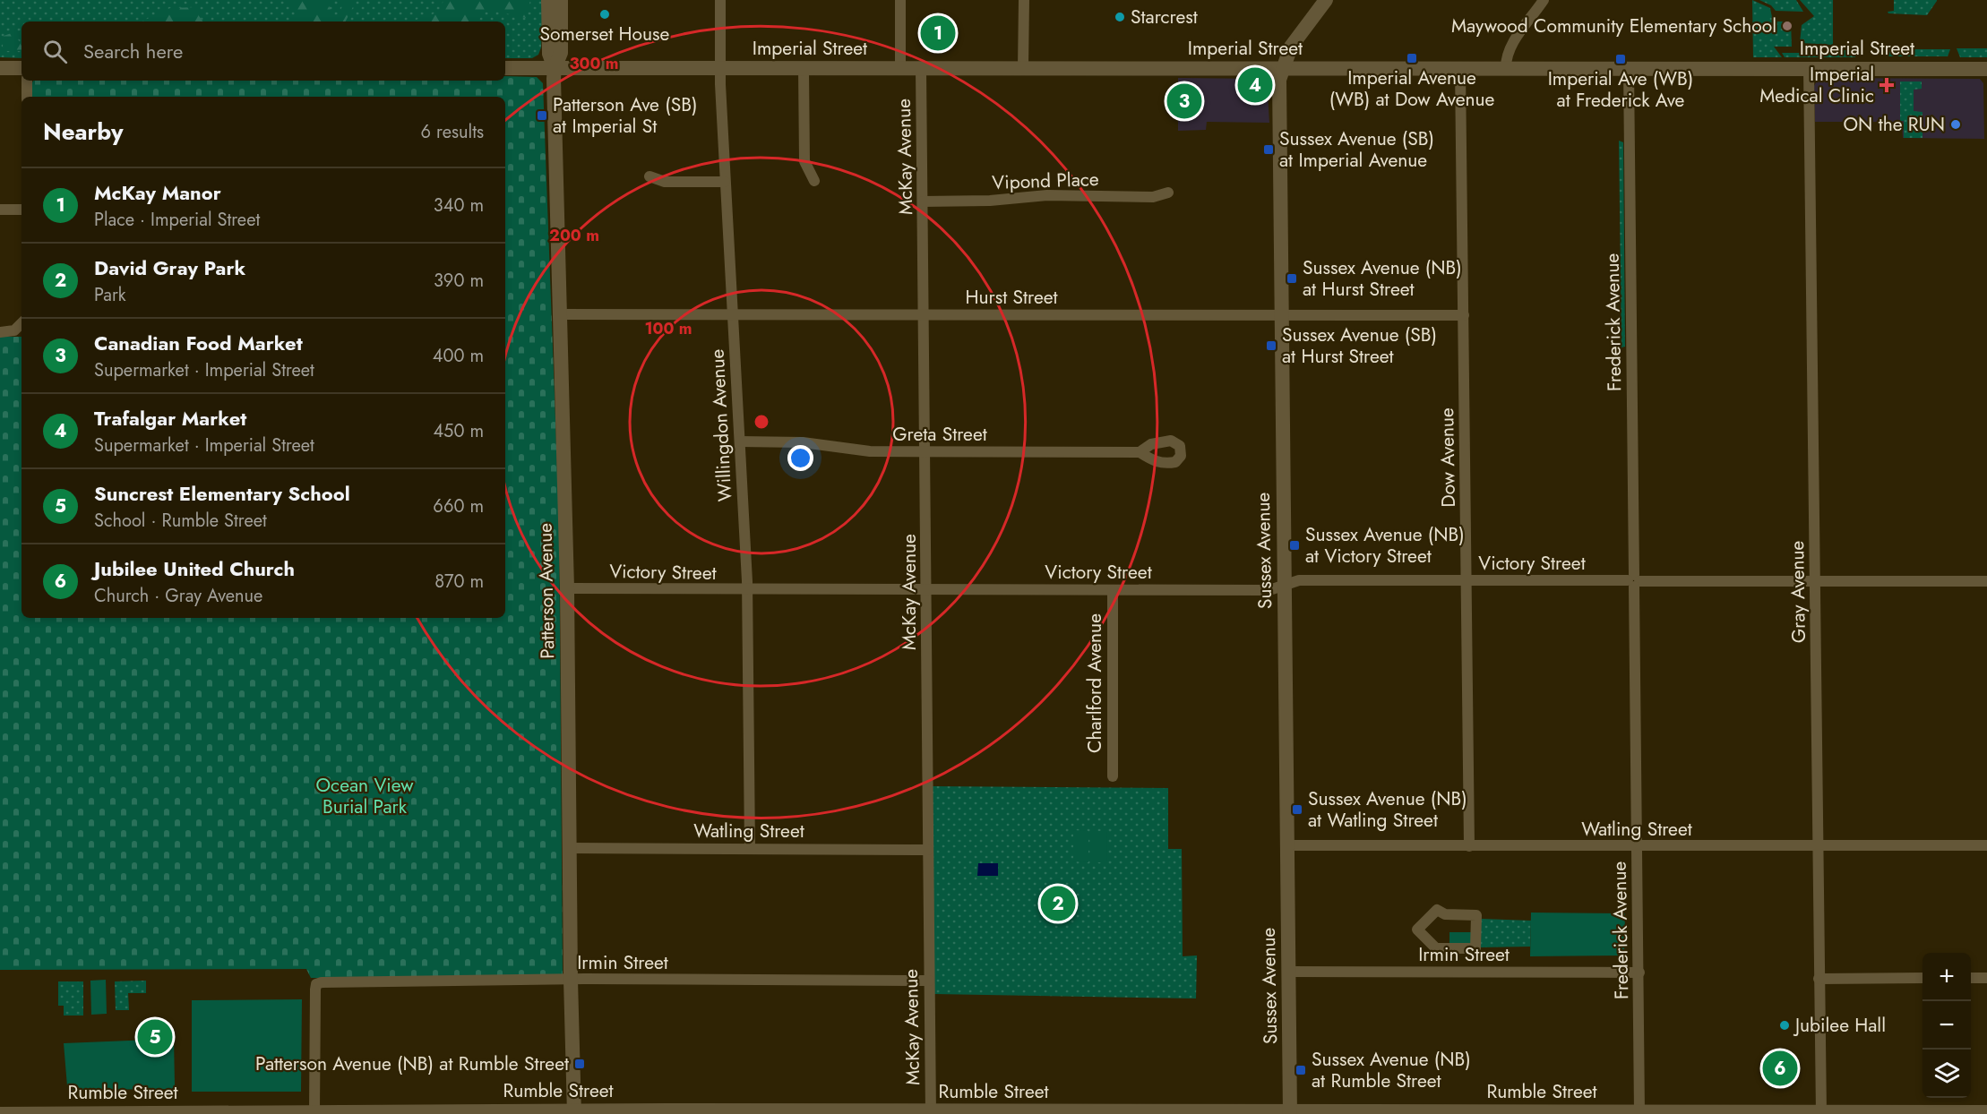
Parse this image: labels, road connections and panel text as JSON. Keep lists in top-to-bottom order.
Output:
{
  "streets": {
    "street": [
      "Imperial Street",
      "McKay Avenue",
      "Vipond Place",
      "Hurst Street",
      "Frederick Avenue",
      "Willingdon Avenue",
      "Greta Street",
      "Dow Avenue",
      "Sussex Avenue",
      "Victory Street",
      "Patterson Avenue",
      "Gray Avenue",
      "Charlford Avenue",
      "Watling Street",
      "Irmin Street",
      "Rumble Street"
    ]
  },
  "crossings": [
    ["Imperial Street", "McKay Avenue"],
    ["Imperial Street", "Frederick Avenue"],
    ["Imperial Street", "Willingdon Avenue"],
    ["Imperial Street", "Dow Avenue"],
    ["Imperial Street", "Sussex Avenue"],
    ["Imperial Street", "Patterson Avenue"],
    ["Imperial Street", "Gray Avenue"],
    ["McKay Avenue", "Vipond Place"],
    ["McKay Avenue", "Hurst Street"],
    ["McKay Avenue", "Greta Street"],
    ["McKay Avenue", "Victory Street"],
    ["McKay Avenue", "Watling Street"],
    ["McKay Avenue", "Irmin Street"],
    ["McKay Avenue", "Rumble Street"],
    ["Hurst Street", "Willingdon Avenue"],
    ["Hurst Street", "Dow Avenue"],
    ["Hurst Street", "Sussex Avenue"],
    ["Hurst Street", "Patterson Avenue"],
    ["Frederick Avenue", "Victory Street"],
    ["Frederick Avenue", "Watling Street"],
    ["Frederick Avenue", "Irmin Street"],
    ["Frederick Avenue", "Rumble Street"],
    ["Willingdon Avenue", "Greta Street"],
    ["Willingdon Avenue", "Victory Street"],
    ["Willingdon Avenue", "Watling Street"],
    ["Dow Avenue", "Victory Street"],
    ["Dow Avenue", "Watling Street"],
    ["Sussex Avenue", "Victory Street"],
    ["Sussex Avenue", "Watling Street"],
    ["Sussex Avenue", "Irmin Street"],
    ["Sussex Avenue", "Rumble Street"],
    ["Victory Street", "Patterson Avenue"],
    ["Victory Street", "Gray Avenue"],
    ["Victory Street", "Charlford Avenue"],
    ["Patterson Avenue", "Watling Street"],
    ["Patterson Avenue", "Irmin Street"],
    ["Patterson Avenue", "Rumble Street"],
    ["Gray Avenue", "Watling Street"],
    ["Gray Avenue", "Rumble Street"],
    ["Irmin Street", "Rumble Street"]
  ],
  "parks": ["Ocean View Burial Park"],
  "places": {
    "other": [
      "Somerset House",
      "Starcrest",
      "Maywood Community Elementary School",
      "ON the RUN",
      "Jubilee Hall"
    ],
    "transit": [
      "Imperial Avenue (WB) at Dow Avenue",
      "Imperial Ave (WB) at Frederick Ave",
      "Patterson Ave (SB) at Imperial St",
      "Sussex Avenue (SB) at Imperial Avenue",
      "Sussex Avenue (NB) at Hurst Street",
      "Sussex Avenue (SB) at Hurst Street",
      "Sussex Avenue (NB) at Victory Street",
      "Sussex Avenue (NB) at Watling Street",
      "Patterson Avenue (NB) at Rumble Street",
      "Sussex Avenue (NB) at Rumble Street"
    ],
    "health": ["Imperial Medical Clinic"]
  },
  "page": {
    "pins": [
      "1",
      "4",
      "3",
      "2",
      "5",
      "6"
    ],
    "search": "Search here",
    "heading": ["Nearby", "6 results"],
    "list": [
      {
        "mark": "1",
        "name": "McKay Manor",
        "note": "Place · Imperial Street",
        "value": "340 m"
      },
      {
        "mark": "2",
        "name": "David Gray Park",
        "note": "Park",
        "value": "390 m"
      },
      {
        "mark": "3",
        "name": "Canadian Food Market",
        "note": "Supermarket · Imperial Street",
        "value": "400 m"
      },
      {
        "mark": "4",
        "name": "Trafalgar Market",
        "note": "Supermarket · Imperial Street",
        "value": "450 m"
      },
      {
        "mark": "5",
        "name": "Suncrest Elementary School",
        "note": "School · Rumble Street",
        "value": "660 m"
      },
      {
        "mark": "6",
        "name": "Jubilee United Church",
        "note": "Church · Gray Avenue",
        "value": "870 m"
      }
    ],
    "map_buttons": ["+", "−"]
  },
  "rings": ["300 m", "200 m", "100 m"]
}
